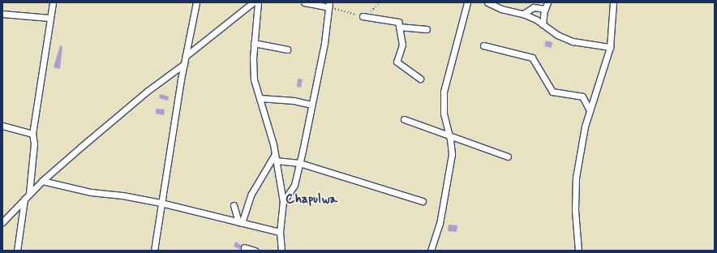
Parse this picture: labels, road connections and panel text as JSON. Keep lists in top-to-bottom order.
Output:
{
  "districts": ["Chapulwa"]
}
